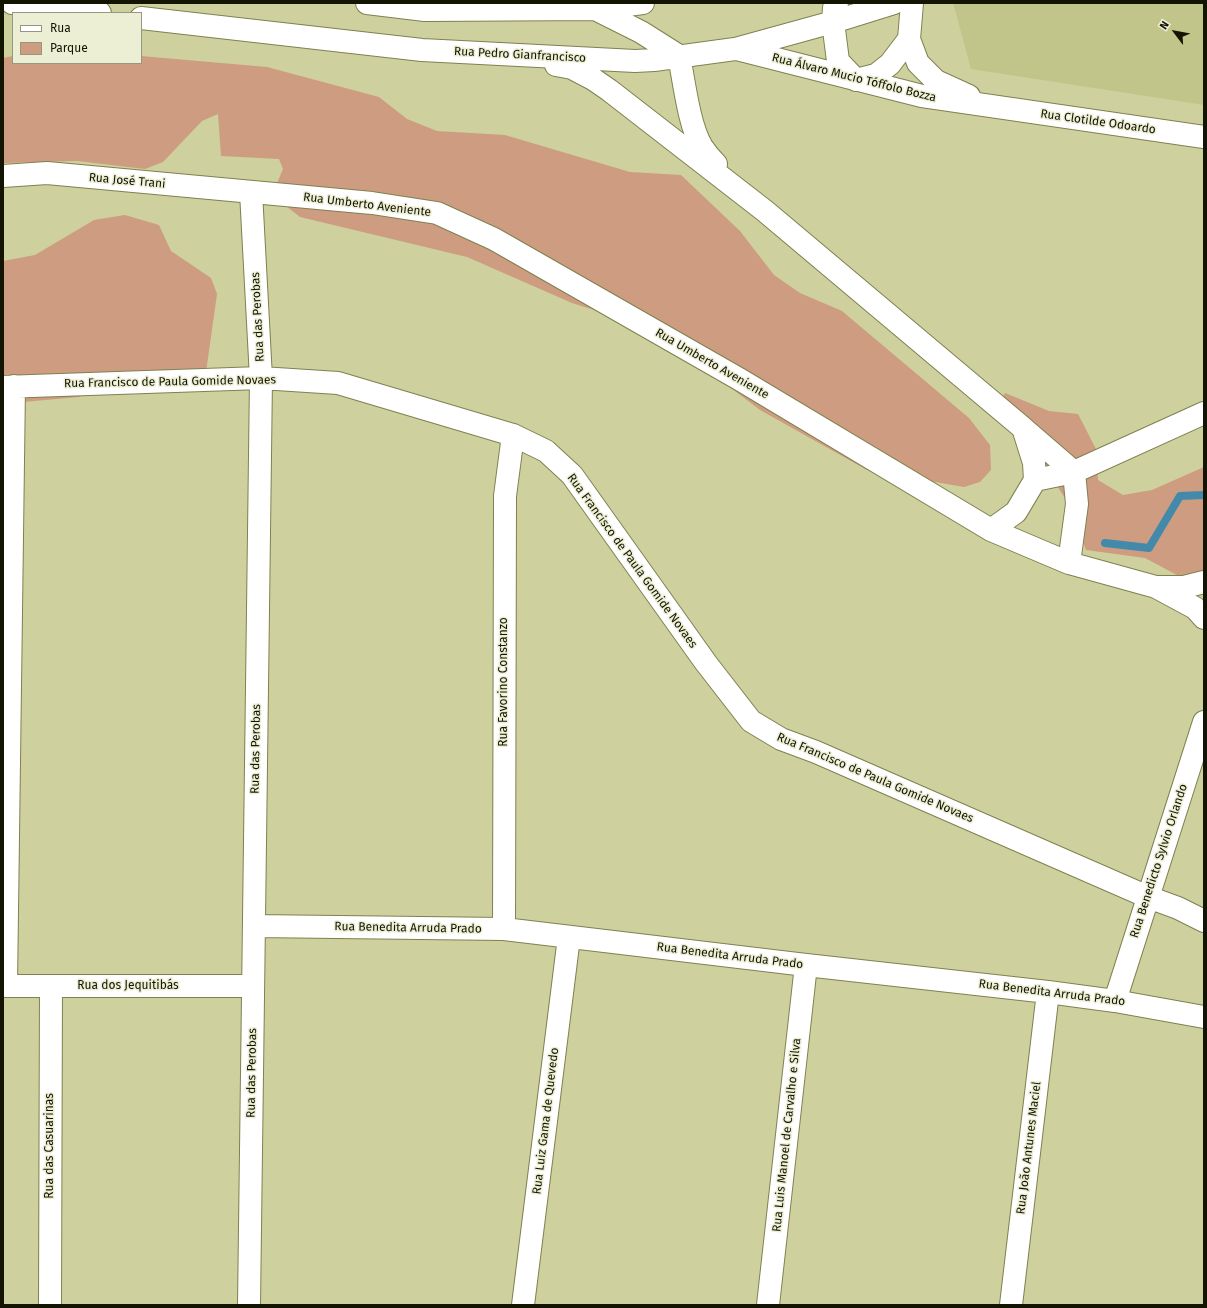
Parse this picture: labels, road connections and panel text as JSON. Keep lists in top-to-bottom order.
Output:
{
  "streets": {
    "street": [
      "Rua Pedro Gianfrancisco",
      "Rua Álvaro Mucio Tóffolo Bozza",
      "Rua Clotilde Odoardo",
      "Rua José Trani",
      "Rua Umberto Aveniente",
      "Rua das Perobas",
      "Rua Francisco de Paula Gomide Novaes",
      "Rua Favorino Constanzo",
      "Rua Benedicto Sylvio Orlando",
      "Rua Benedita Arruda Prado",
      "Rua dos Jequitibás",
      "Rua Luiz Gama de Quevedo",
      "Rua Luis Manoel de Carvalho e Silva",
      "Rua das Casuarinas",
      "Rua João Antunes Maciel"
    ]
  },
  "crossings": [
    ["Rua Pedro Gianfrancisco", "Rua Álvaro Mucio Tóffolo Bozza"],
    ["Rua Álvaro Mucio Tóffolo Bozza", "Rua Clotilde Odoardo"],
    ["Rua José Trani", "Rua Umberto Aveniente"],
    ["Rua José Trani", "Rua das Perobas"],
    ["Rua Umberto Aveniente", "Rua das Perobas"],
    ["Rua das Perobas", "Rua Francisco de Paula Gomide Novaes"],
    ["Rua das Perobas", "Rua Benedita Arruda Prado"],
    ["Rua das Perobas", "Rua dos Jequitibás"],
    ["Rua Francisco de Paula Gomide Novaes", "Rua Favorino Constanzo"],
    ["Rua Francisco de Paula Gomide Novaes", "Rua Benedicto Sylvio Orlando"],
    ["Rua Favorino Constanzo", "Rua Benedita Arruda Prado"],
    ["Rua Benedicto Sylvio Orlando", "Rua Benedita Arruda Prado"],
    ["Rua Benedita Arruda Prado", "Rua Luiz Gama de Quevedo"],
    ["Rua Benedita Arruda Prado", "Rua Luis Manoel de Carvalho e Silva"],
    ["Rua Benedita Arruda Prado", "Rua João Antunes Maciel"],
    ["Rua dos Jequitibás", "Rua das Casuarinas"]
  ],
  "legend": ["Rua", "Parque"],
  "north": "top left"
}
